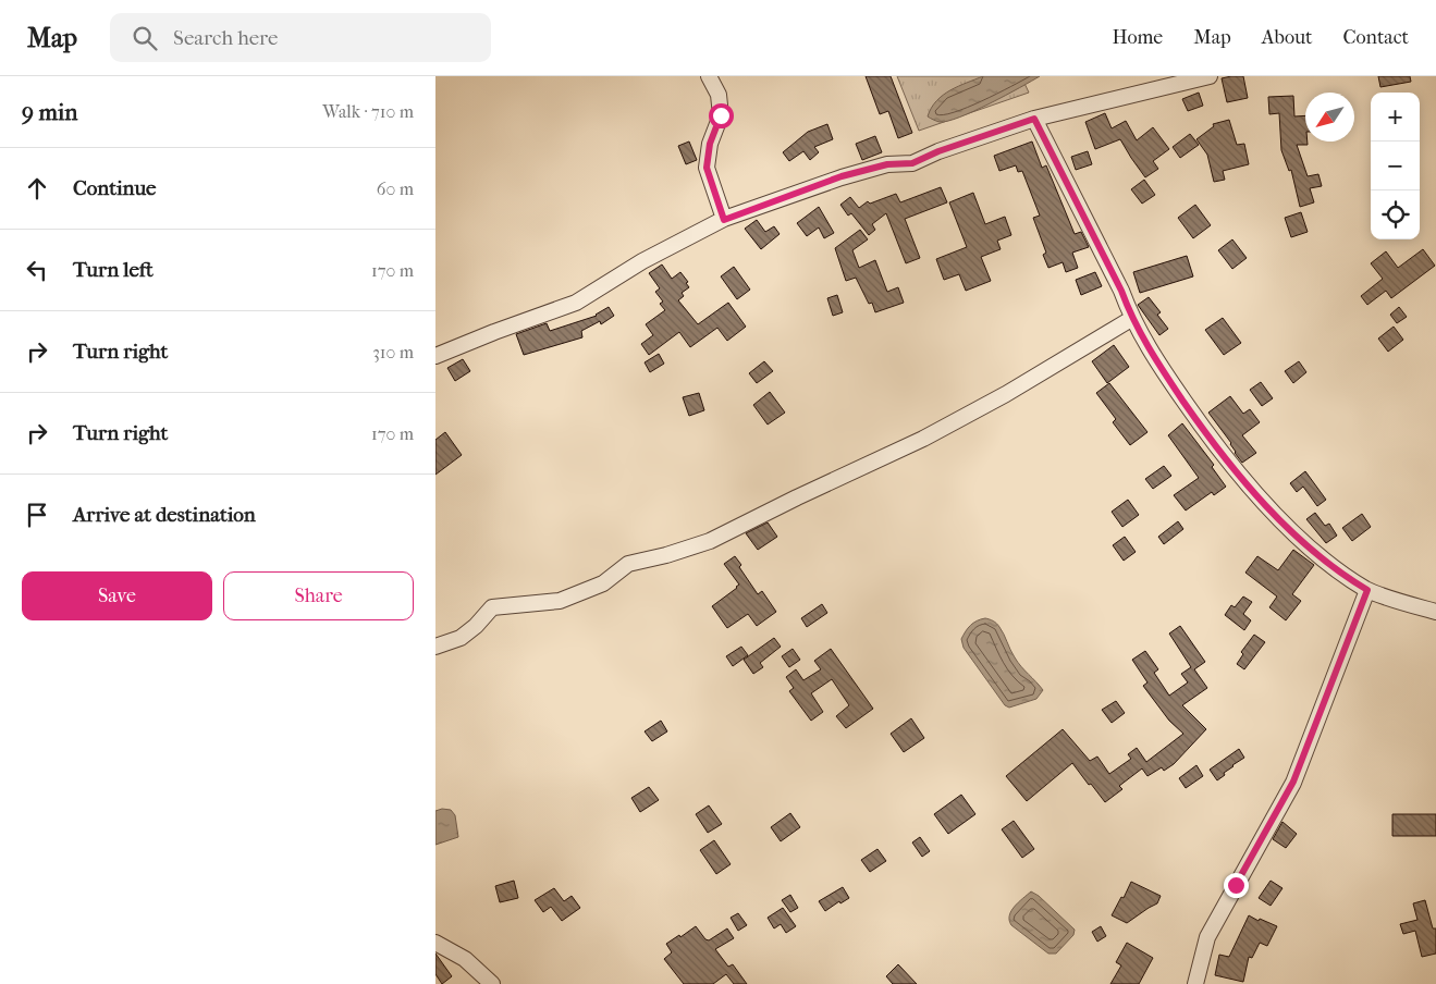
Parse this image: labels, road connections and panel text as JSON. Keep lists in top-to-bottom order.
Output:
{
  "north": "bottom left",
  "page": {
    "header": "Map",
    "search": "Search here",
    "nav": [
      "Home",
      "Map",
      "About",
      "Contact"
    ],
    "heading": ["9 min", "Walk · 710 m"],
    "map_buttons": ["+", "−"],
    "list": [
      ["Continue", "60 m"],
      ["Turn left", "170 m"],
      ["Turn right", "310 m"],
      ["Turn right", "170 m"],
      "Arrive at destination"
    ],
    "buttons": ["Save", "Share"]
  }
}
